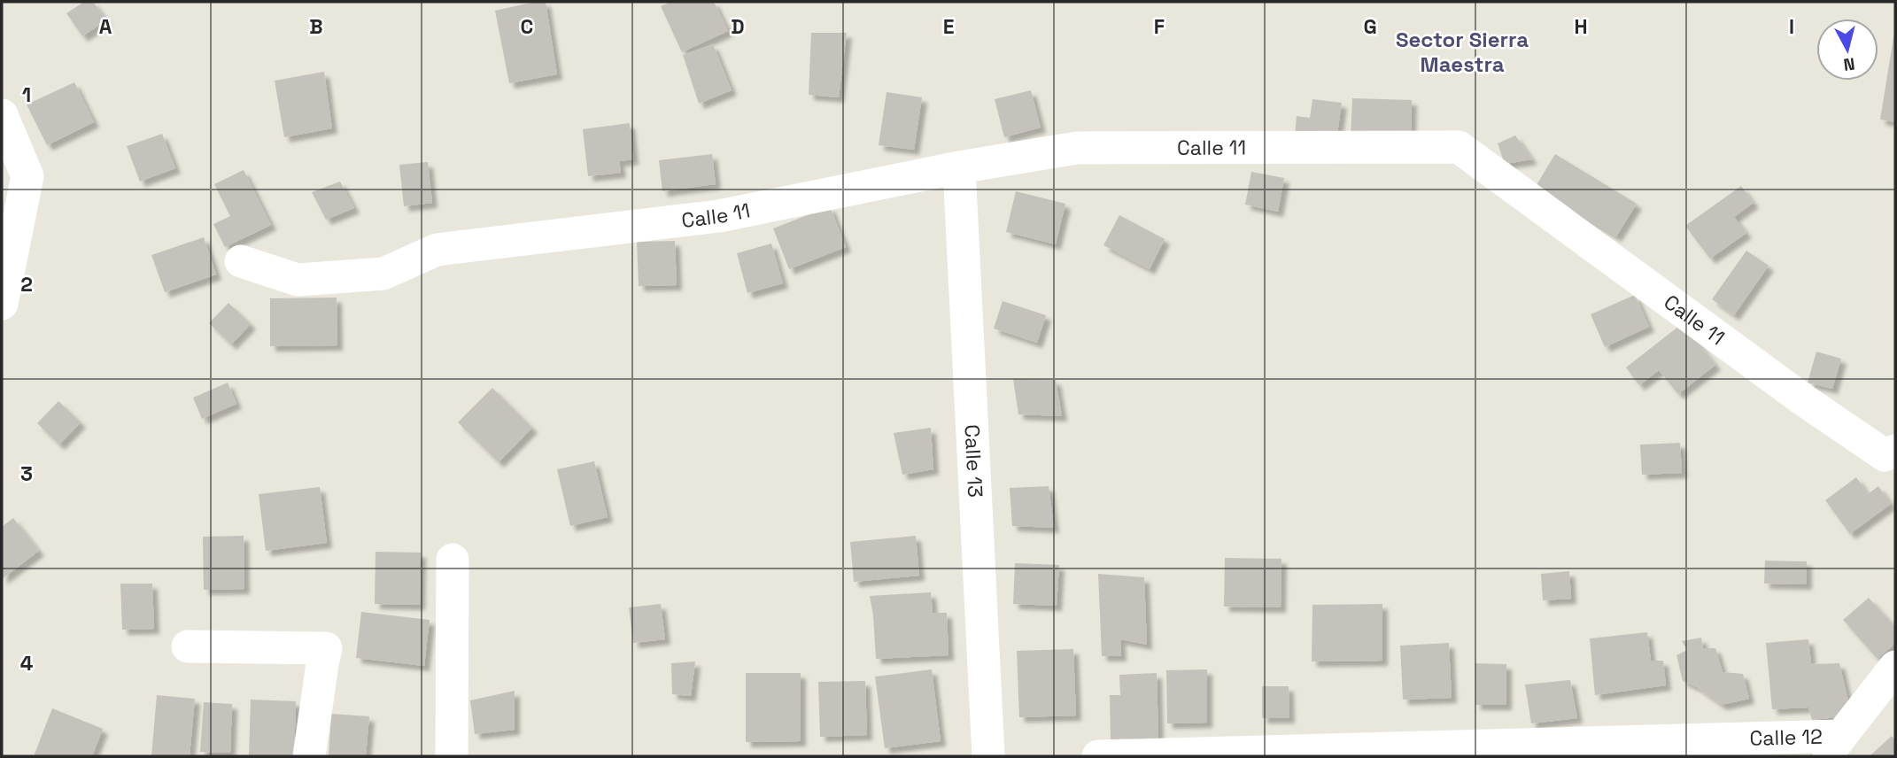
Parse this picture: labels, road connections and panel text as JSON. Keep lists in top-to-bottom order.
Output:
{
  "streets": {
    "street": ["Calle 11", "Calle 13", "Calle 12"]
  },
  "crossings": [
    ["Calle 11", "Calle 13"]
  ],
  "districts": ["Sector Sierra Maestra"],
  "north": "bottom",
  "grid": {
    "columns": [
      "A",
      "B",
      "C",
      "D",
      "E",
      "F",
      "G",
      "H",
      "I"
    ],
    "rows": [
      "1",
      "2",
      "3",
      "4"
    ]
  }
}
